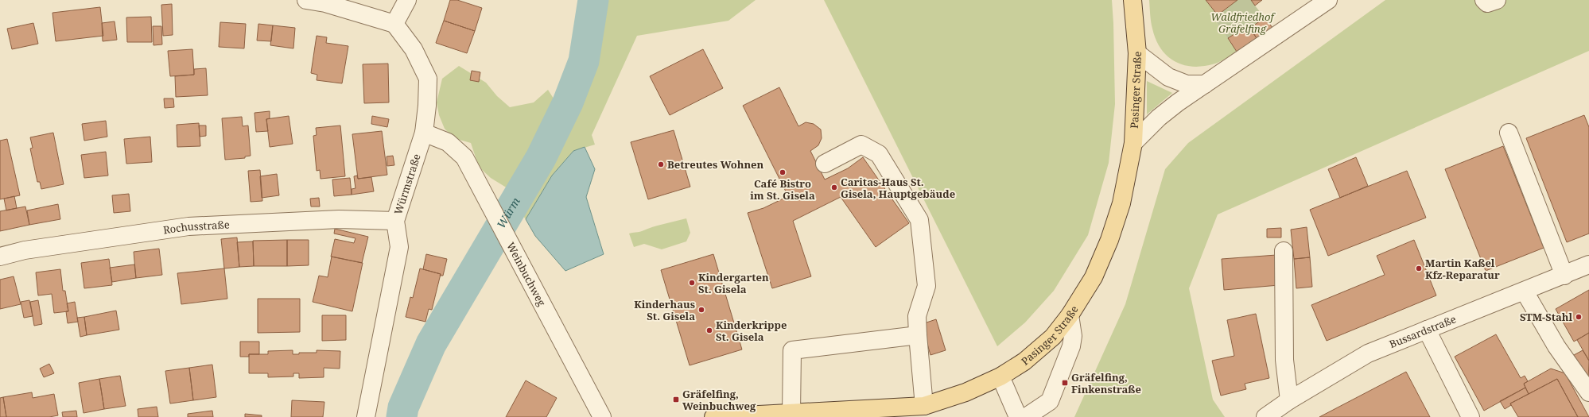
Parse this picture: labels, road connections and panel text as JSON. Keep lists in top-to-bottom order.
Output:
{
  "streets": {
    "main road": ["Pasinger Straße"],
    "street": [
      "Würmstraße",
      "Rochusstraße",
      "Weinbuchweg",
      "Bussardstraße"
    ]
  },
  "crossings": [
    ["Würmstraße", "Rochusstraße"],
    ["Würmstraße", "Weinbuchweg"]
  ],
  "water": ["Würm"],
  "parks": ["Waldfriedhof Gräfelfing"],
  "places": {
    "other": [
      "Betreutes Wohnen",
      "Café Bistro im St. Gisela",
      "Caritas-Haus St. Gisela, Hauptgebäude",
      "Martin Kaßel Kfz-Reparatur",
      "Kindergarten St. Gisela",
      "Kinderhaus St. Gisela",
      "STM-Stahl",
      "Kinderkrippe St. Gisela"
    ],
    "transit": ["Gräfelfing, Finkenstraße", "Gräfelfing, Weinbuchweg"]
  }
}
